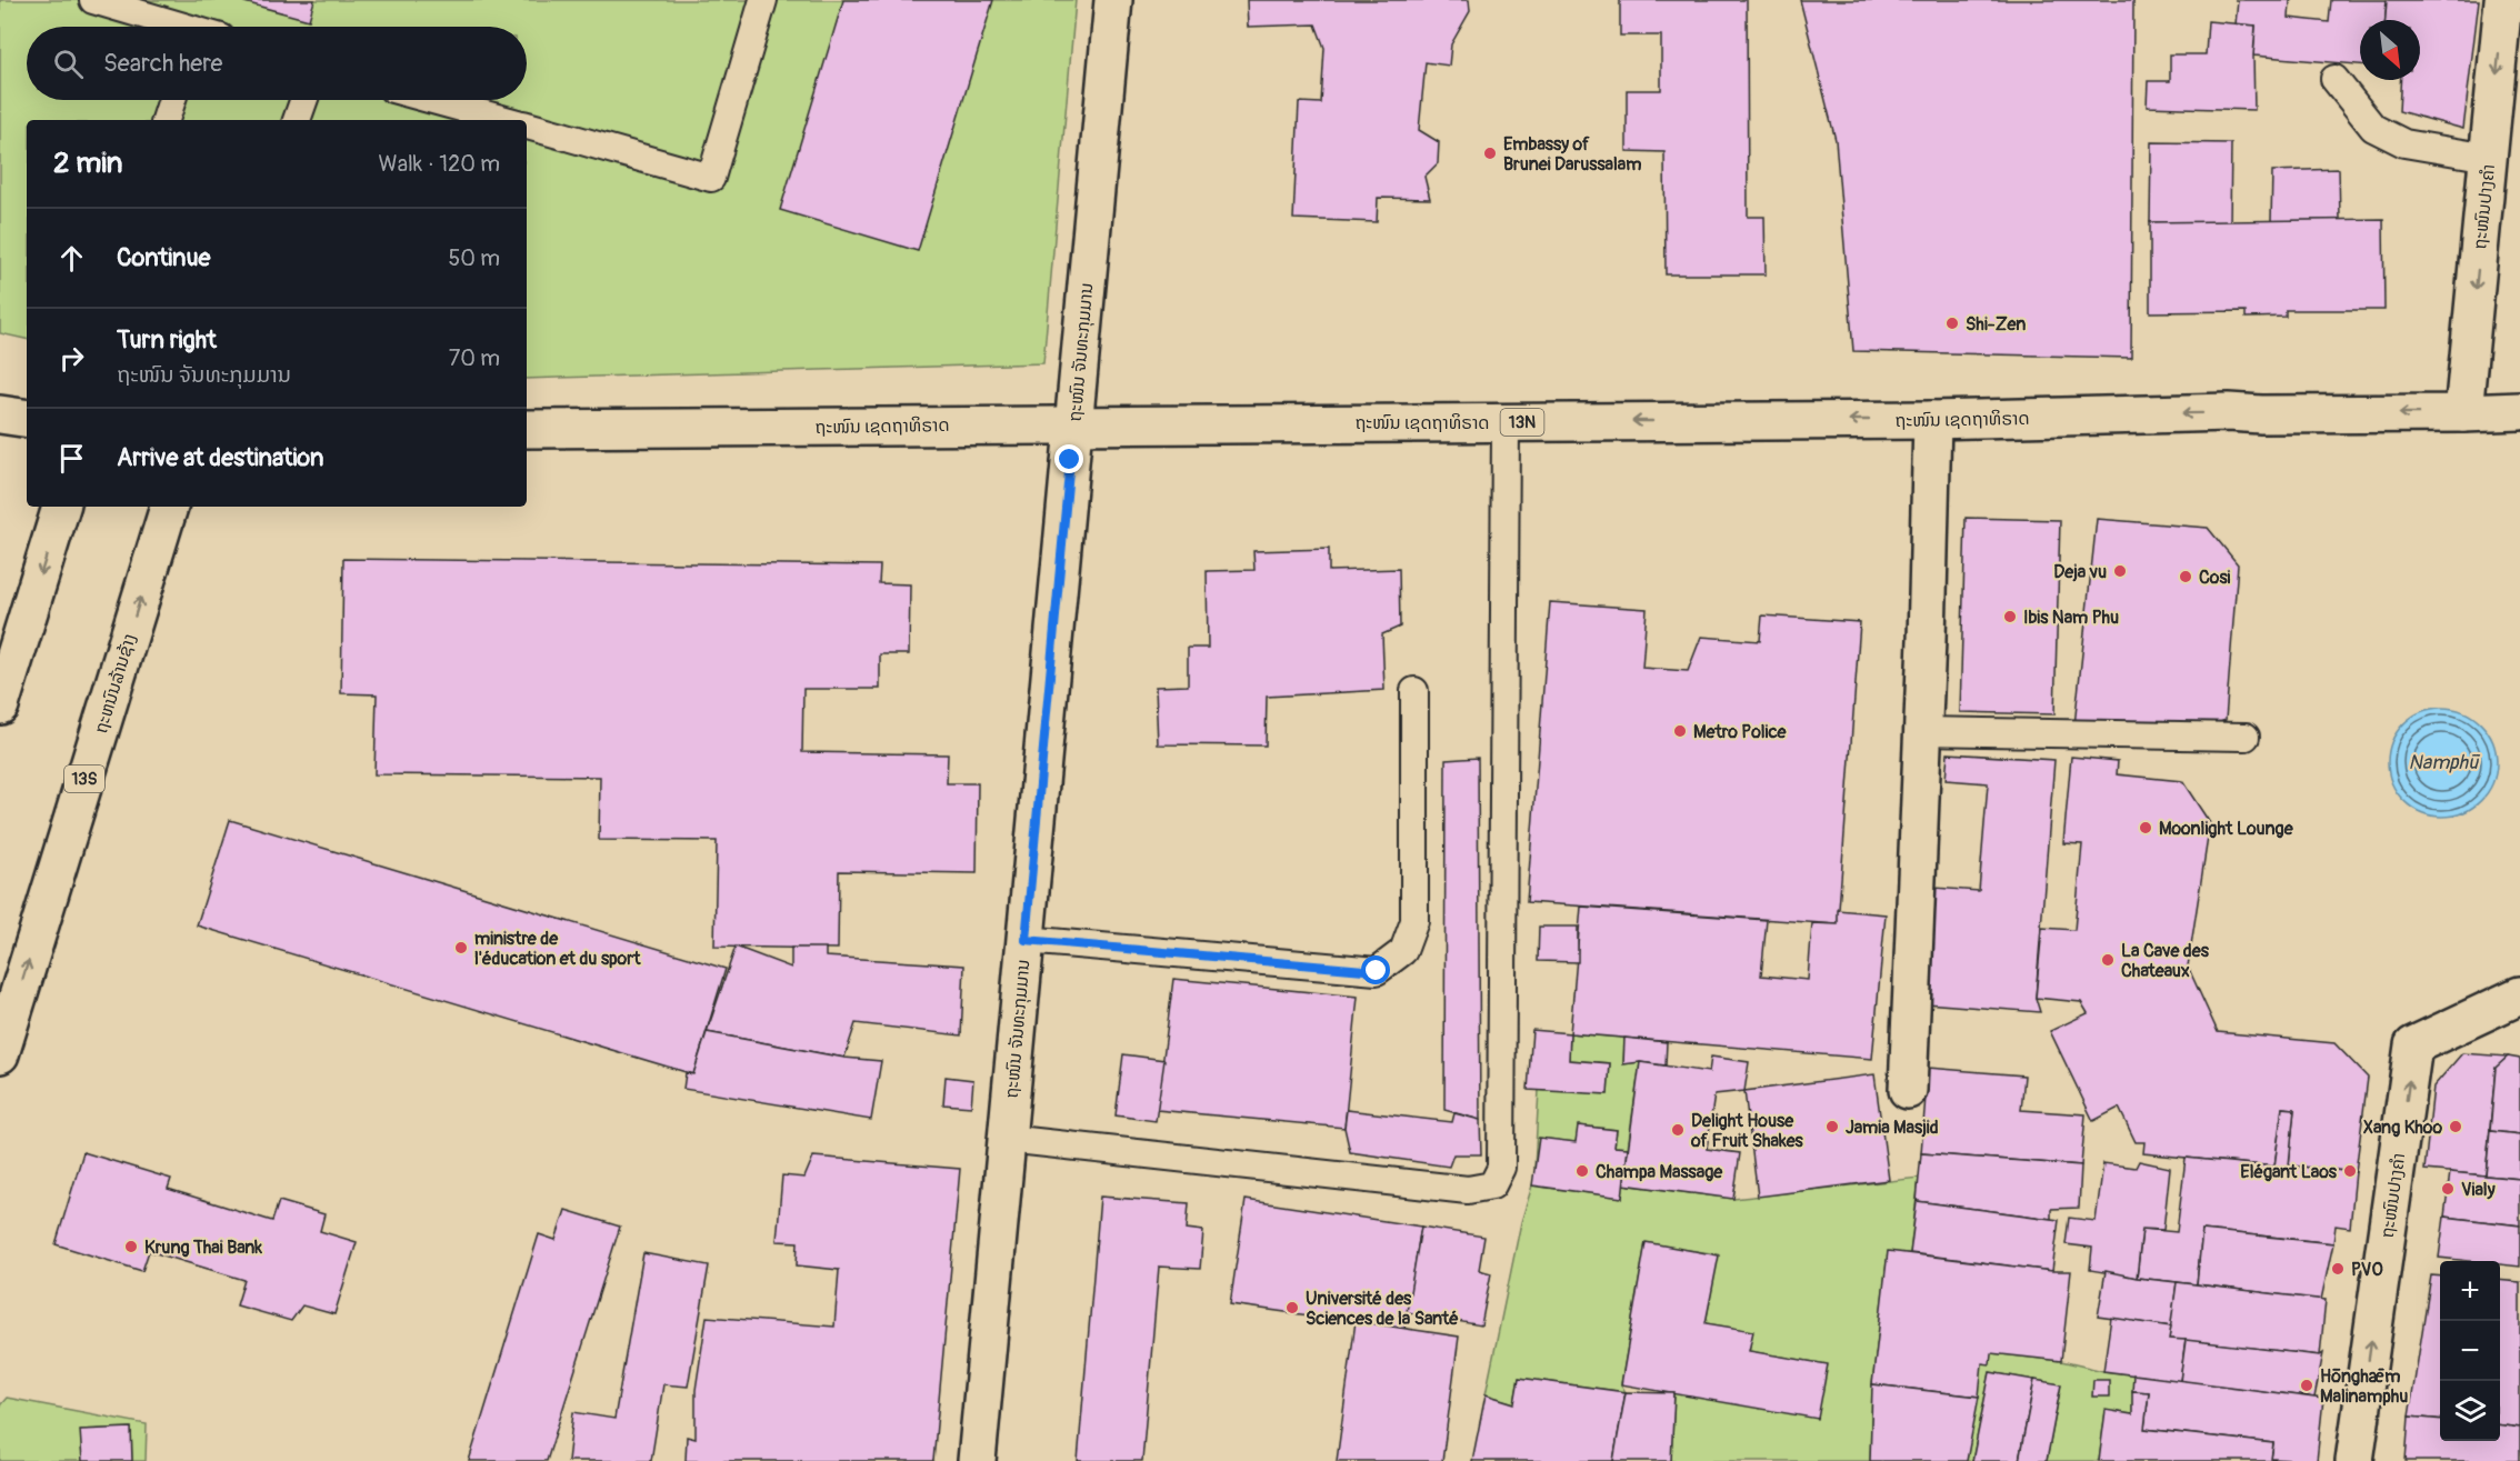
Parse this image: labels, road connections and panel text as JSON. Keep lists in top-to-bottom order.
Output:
{
  "streets": {
    "main road": [
      "ຖະໜົນປາງຄໍາ",
      "ຖະໜົນ ຈັນທະກຸມມານ",
      "ຖະໜົນ ເຊດຖາທິຣາດ",
      "13N",
      "ຖະຫນົນລ້ານຊ້າງ",
      "13S"
    ]
  },
  "crossings": [
    ["ຖະໜົນປາງຄໍາ", "ຖະໜົນ ເຊດຖາທິຣາດ"],
    ["ຖະໜົນ ຈັນທະກຸມມານ", "ຖະໜົນ ເຊດຖາທິຣາດ"]
  ],
  "one_way": ["ຖະໜົນ ເຊດຖາທິຣາດ"],
  "water": ["Namphū"],
  "places": [
    "Embassy of Brunei Darussalam",
    "Shi-Zen",
    "Deja vu",
    "Cosi",
    "Ibis Nam Phu",
    "Metro Police",
    "Moonlight Lounge",
    "ministre de l'éducation et du sport",
    "La Cave des Chateaux",
    "Jamia Masjid",
    "Xang Khoo",
    "Delight House of Fruit Shakes",
    "Champa Massage",
    "Elégant Laos",
    "Vialy",
    "Krung Thai Bank",
    "PVO",
    "Université des Sciences de la Santé",
    "Hōnghǣm Malinamphu"
  ],
  "north": "bottom right",
  "page": {
    "search": "Search here",
    "heading": ["2 min", "Walk · 120 m"],
    "list": [
      ["Continue", "50 m"],
      ["Turn right", "ຖະໜົນ ຈັນທະກຸມມານ", "70 m"],
      "Arrive at destination"
    ],
    "map_buttons": ["+", "−"]
  }
}
